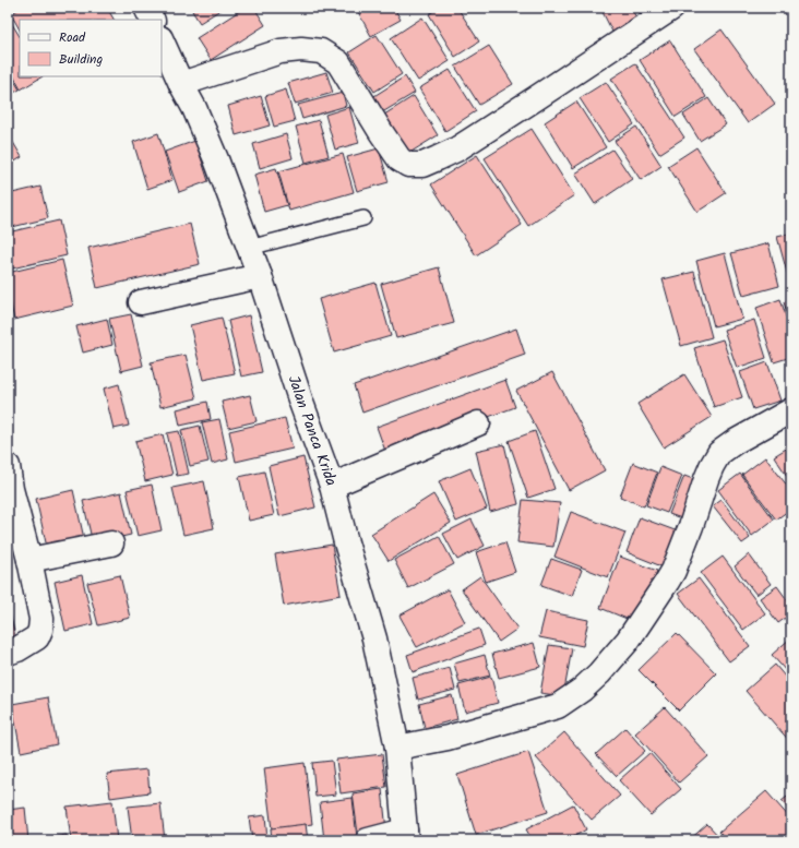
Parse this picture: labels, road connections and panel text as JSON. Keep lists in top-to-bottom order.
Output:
{
  "streets": {
    "street": ["Jalan Panca Krida"]
  },
  "legend": ["Road", "Building"]
}
